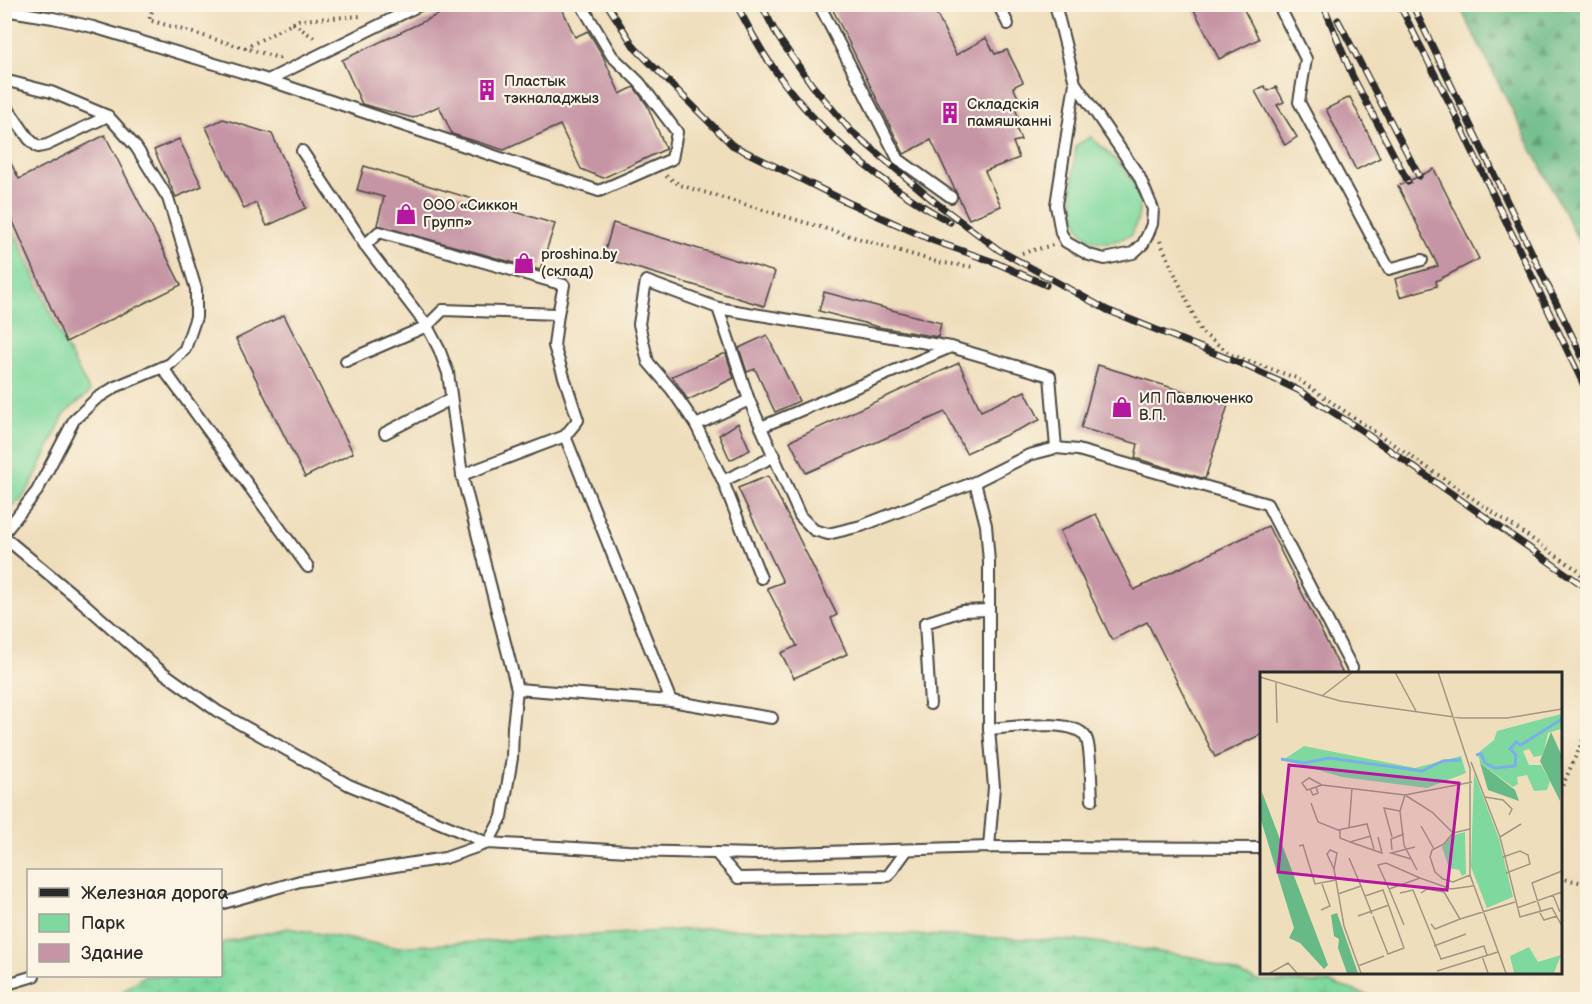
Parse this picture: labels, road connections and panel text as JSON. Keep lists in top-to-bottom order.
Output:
{
  "places": {
    "building": ["Пластык тэкналаджыз", "Складскія памяшканні"],
    "shop": ["ООО «Сиккон Групп»", "рroshina.by (склад)", "ИП Павлюченко В.П."]
  },
  "legend": ["Железная дорога", "Парк", "Здание"]
}
